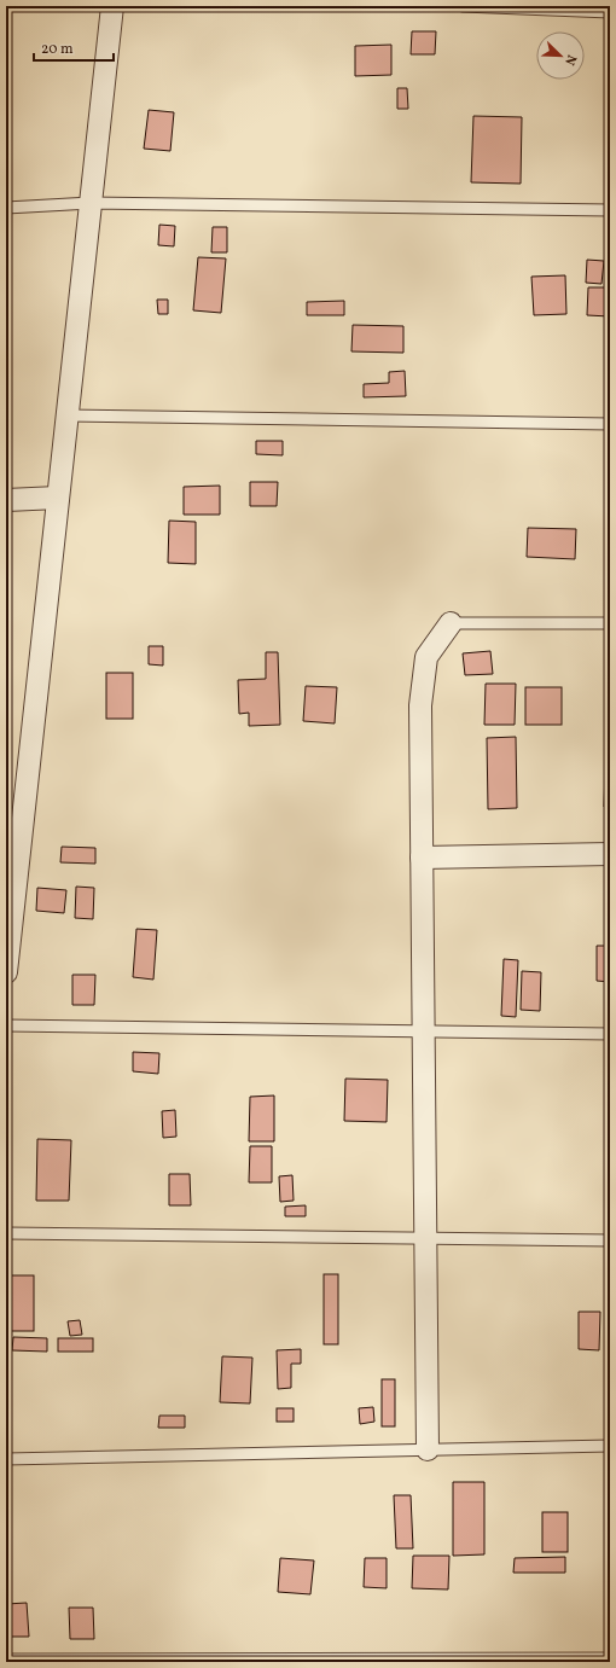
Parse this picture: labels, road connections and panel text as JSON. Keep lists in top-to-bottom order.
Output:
{
  "scale_bar": "20 m",
  "north": "bottom right"
}
